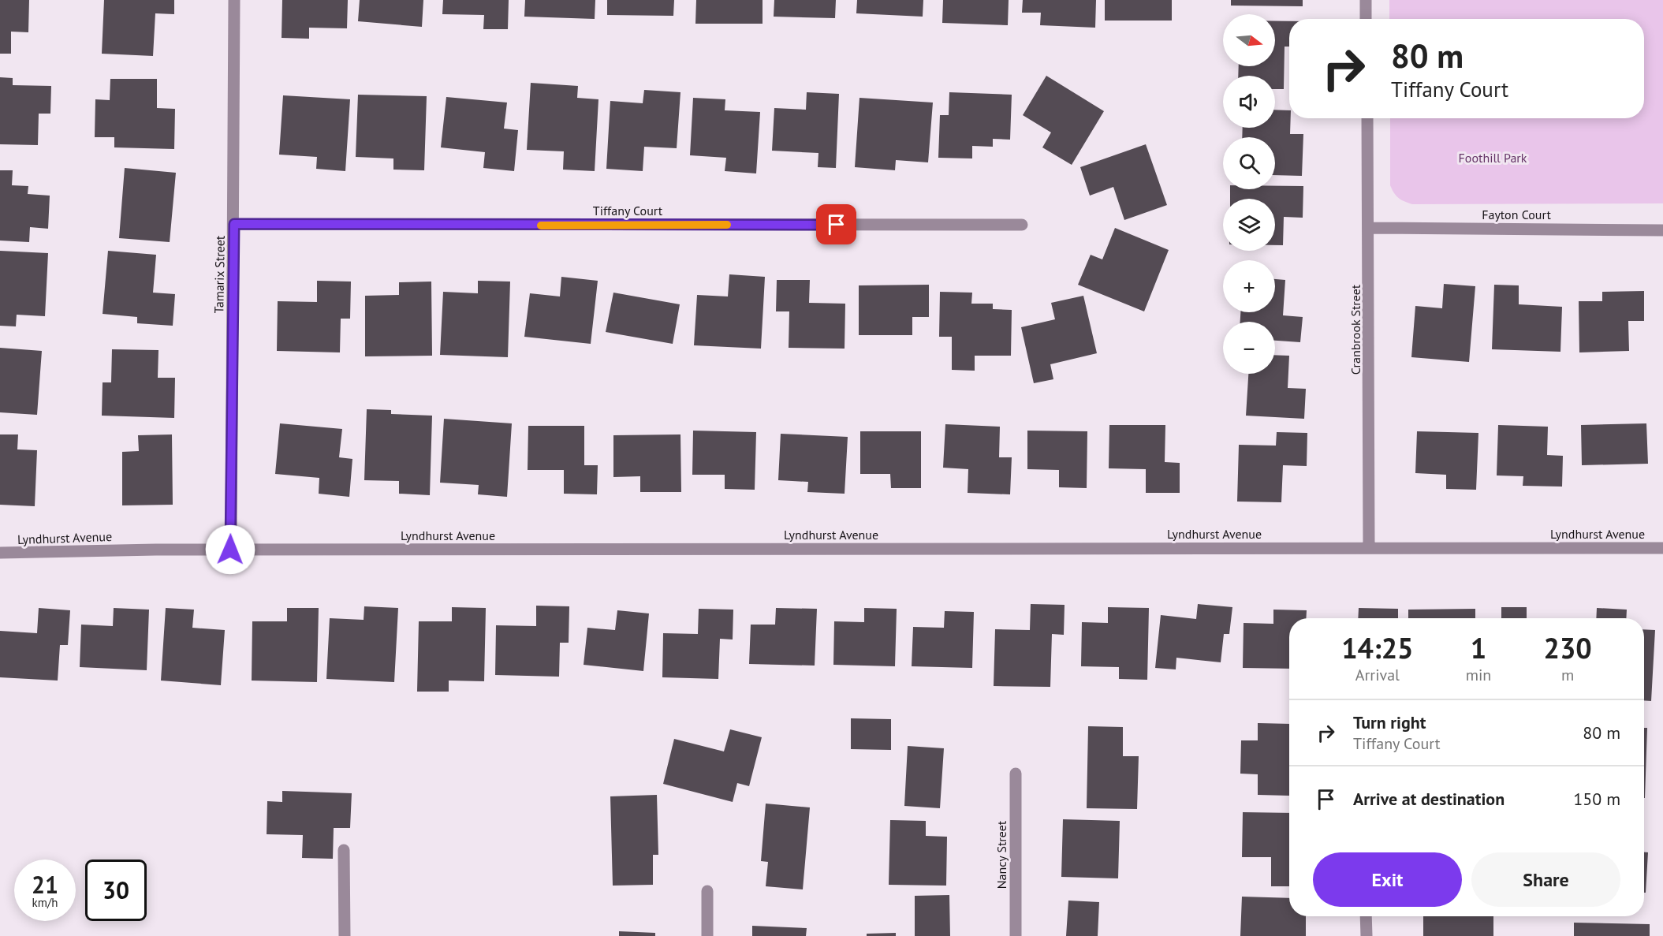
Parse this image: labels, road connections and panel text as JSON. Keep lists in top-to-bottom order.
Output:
{
  "streets": {
    "street": [
      "Tiffany Court",
      "Fayton Court",
      "Tamarix Street",
      "Cranbrook Street",
      "Lyndhurst Avenue",
      "Nancy Street"
    ]
  },
  "crossings": [
    ["Tiffany Court", "Tamarix Street"],
    ["Fayton Court", "Cranbrook Street"],
    ["Tamarix Street", "Lyndhurst Avenue"],
    ["Cranbrook Street", "Lyndhurst Avenue"]
  ],
  "parks": ["Foothill Park"],
  "north": "right",
  "page": {
    "map_buttons": ["+", "−"],
    "turn": ["80 m", "Tiffany Court"],
    "eta": [
      "14:25",
      "Arrival",
      "1",
      "min",
      "230",
      "m"
    ],
    "list": [
      {
        "name": "Turn right",
        "note": "Tiffany Court",
        "value": "80 m"
      },
      {
        "name": "Arrive at destination",
        "value": "150 m"
      }
    ],
    "buttons": ["Exit", "Share"],
    "speed": "21 km/h",
    "limit": "30"
  }
}
